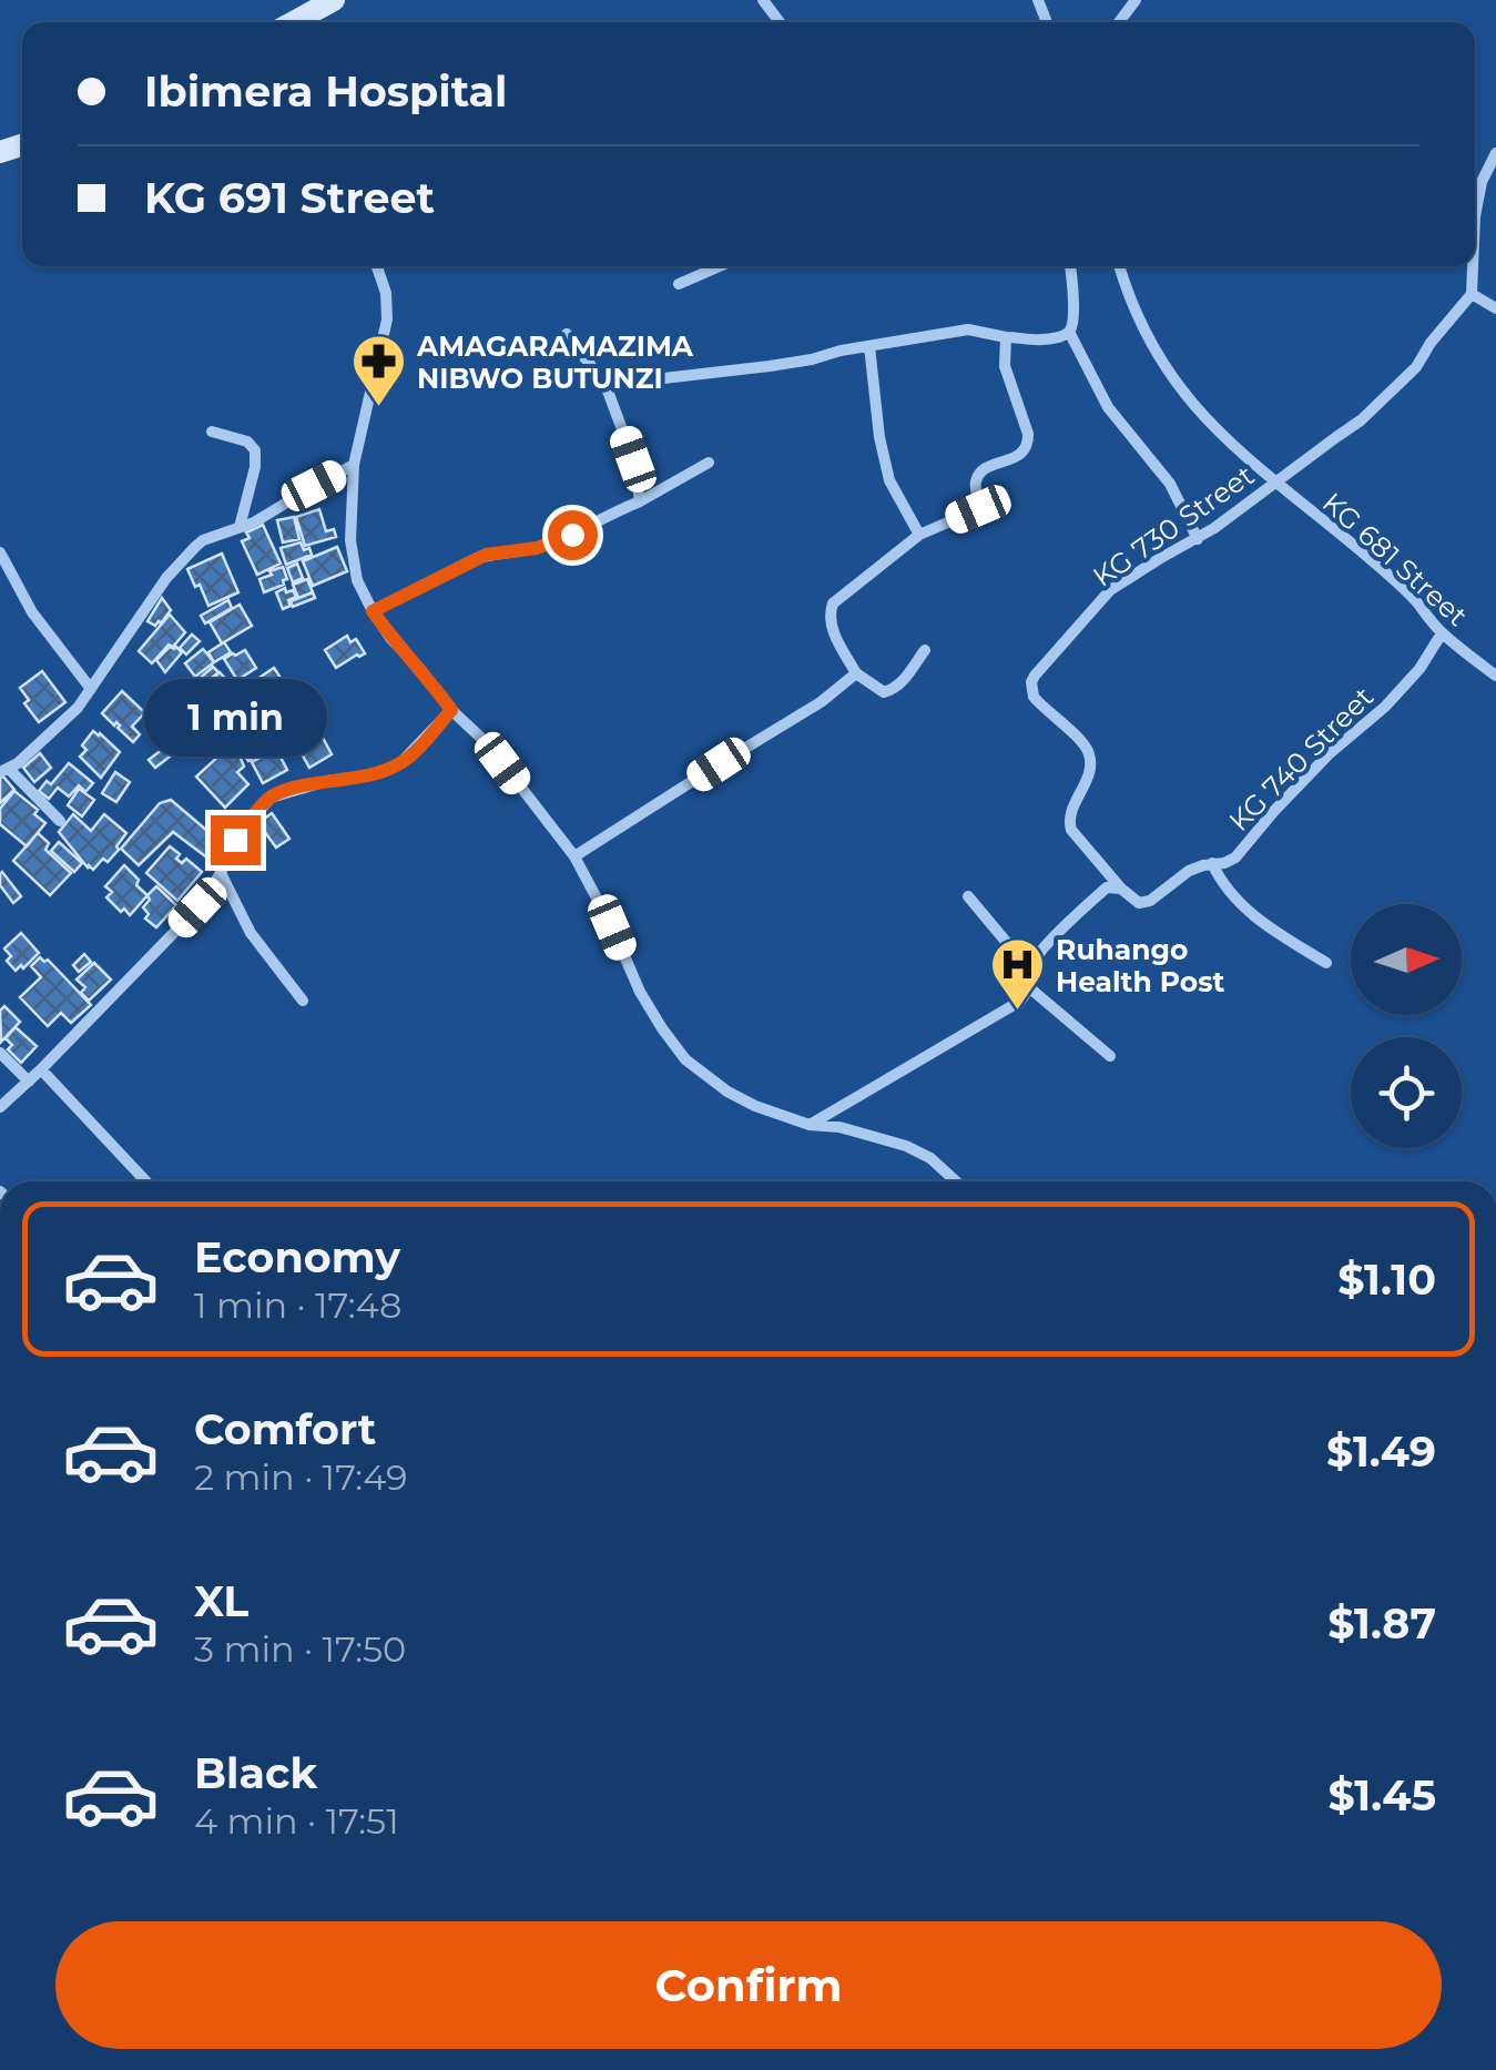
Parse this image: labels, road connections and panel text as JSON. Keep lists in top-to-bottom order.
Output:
{
  "streets": {
    "street": ["KG 730 Street", "KG 681 Street", "KG 740 Street"]
  },
  "crossings": [
    ["KG 730 Street", "KG 681 Street"],
    ["KG 730 Street", "KG 740 Street"],
    ["KG 681 Street", "KG 740 Street"]
  ],
  "places": {
    "pharmacy": ["AMAGARAMAZIMA NIBWO BUTUNZI"],
    "hospital": ["Ruhango Health Post"]
  },
  "north": "right",
  "page": {
    "banner": ["Ibimera Hospital", "KG 691 Street"],
    "bubble": "1 min",
    "list": [
      {
        "name": "Economy",
        "note": "1 min · 17:48",
        "value": "$1.10"
      },
      {
        "name": "Comfort",
        "note": "2 min · 17:49",
        "value": "$1.49"
      },
      {
        "name": "XL",
        "note": "3 min · 17:50",
        "value": "$1.87"
      },
      {
        "name": "Black",
        "note": "4 min · 17:51",
        "value": "$1.45"
      }
    ],
    "buttons": "Confirm"
  }
}
